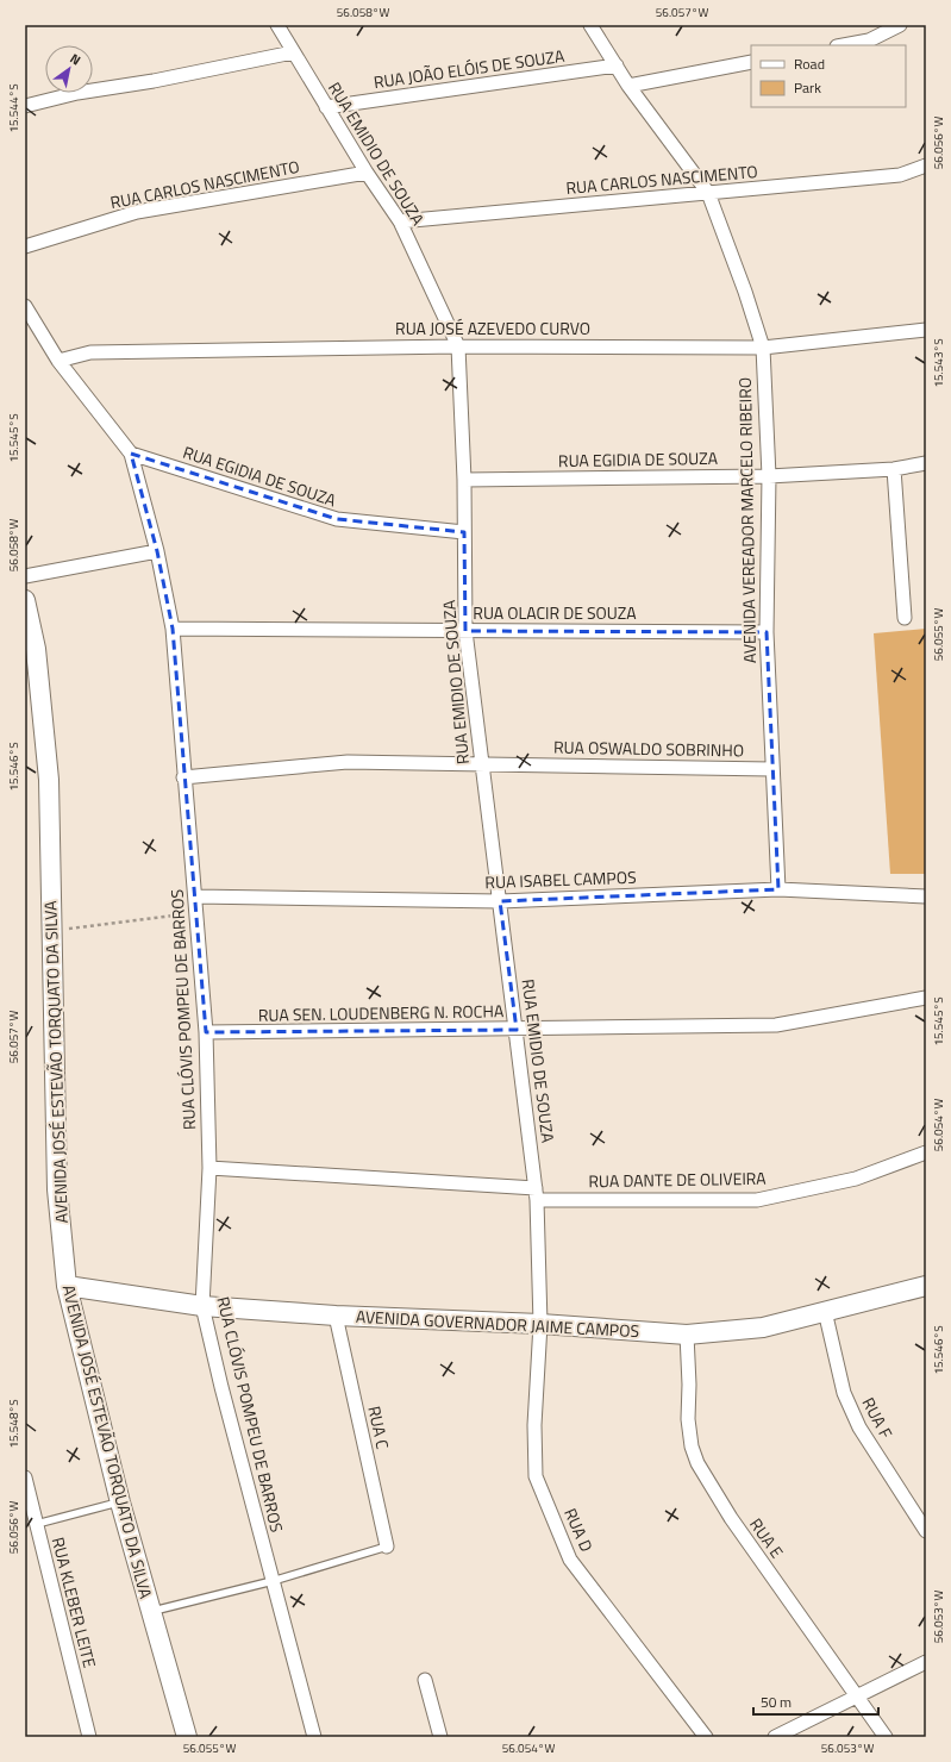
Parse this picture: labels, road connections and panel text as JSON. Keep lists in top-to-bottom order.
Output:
{
  "streets": {
    "main road": ["AVENIDA JOSÉ ESTEVÃO TORQUATO DA SILVA", "AVENIDA GOVERNADOR JAIME CAMPOS"],
    "street": [
      "RUA JOÃO ELÓIS DE SOUZA",
      "RUA EMIDIO DE SOUZA",
      "RUA CARLOS NASCIMENTO",
      "RUA JOSÉ AZEVEDO CURVO",
      "RUA EGIDIA DE SOUZA",
      "AVENIDA VEREADOR MARCELO RIBEIRO",
      "RUA OLACIR DE SOUZA",
      "RUA OSWALDO SOBRINHO",
      "RUA ISABEL CAMPOS",
      "RUA CLÓVIS POMPEU DE BARROS",
      "RUA SEN. LOUDENBERG N. ROCHA",
      "RUA DANTE DE OLIVEIRA",
      "RUA F",
      "RUA C",
      "RUA D",
      "RUA E",
      "RUA KLEBER LEITE"
    ]
  },
  "crossings": [
    ["RUA JOÃO ELÓIS DE SOUZA", "RUA EMIDIO DE SOUZA"],
    ["RUA JOÃO ELÓIS DE SOUZA", "AVENIDA VEREADOR MARCELO RIBEIRO"],
    ["RUA EMIDIO DE SOUZA", "RUA CARLOS NASCIMENTO"],
    ["RUA EMIDIO DE SOUZA", "RUA JOSÉ AZEVEDO CURVO"],
    ["RUA EMIDIO DE SOUZA", "RUA EGIDIA DE SOUZA"],
    ["RUA EMIDIO DE SOUZA", "RUA OLACIR DE SOUZA"],
    ["RUA EMIDIO DE SOUZA", "RUA OSWALDO SOBRINHO"],
    ["RUA EMIDIO DE SOUZA", "RUA ISABEL CAMPOS"],
    ["RUA EMIDIO DE SOUZA", "RUA SEN. LOUDENBERG N. ROCHA"],
    ["RUA EMIDIO DE SOUZA", "RUA DANTE DE OLIVEIRA"],
    ["RUA EMIDIO DE SOUZA", "AVENIDA GOVERNADOR JAIME CAMPOS"],
    ["RUA EMIDIO DE SOUZA", "RUA D"],
    ["RUA CARLOS NASCIMENTO", "AVENIDA VEREADOR MARCELO RIBEIRO"],
    ["RUA JOSÉ AZEVEDO CURVO", "AVENIDA VEREADOR MARCELO RIBEIRO"],
    ["RUA JOSÉ AZEVEDO CURVO", "RUA CLÓVIS POMPEU DE BARROS"],
    ["RUA EGIDIA DE SOUZA", "AVENIDA VEREADOR MARCELO RIBEIRO"],
    ["RUA EGIDIA DE SOUZA", "RUA CLÓVIS POMPEU DE BARROS"],
    ["AVENIDA VEREADOR MARCELO RIBEIRO", "RUA OLACIR DE SOUZA"],
    ["AVENIDA VEREADOR MARCELO RIBEIRO", "RUA OSWALDO SOBRINHO"],
    ["AVENIDA VEREADOR MARCELO RIBEIRO", "RUA ISABEL CAMPOS"],
    ["RUA OLACIR DE SOUZA", "RUA CLÓVIS POMPEU DE BARROS"],
    ["RUA OSWALDO SOBRINHO", "RUA CLÓVIS POMPEU DE BARROS"],
    ["RUA ISABEL CAMPOS", "RUA CLÓVIS POMPEU DE BARROS"],
    ["RUA CLÓVIS POMPEU DE BARROS", "RUA SEN. LOUDENBERG N. ROCHA"],
    ["RUA CLÓVIS POMPEU DE BARROS", "RUA DANTE DE OLIVEIRA"],
    ["RUA CLÓVIS POMPEU DE BARROS", "AVENIDA GOVERNADOR JAIME CAMPOS"],
    ["AVENIDA JOSÉ ESTEVÃO TORQUATO DA SILVA", "AVENIDA GOVERNADOR JAIME CAMPOS"],
    ["AVENIDA GOVERNADOR JAIME CAMPOS", "RUA F"],
    ["AVENIDA GOVERNADOR JAIME CAMPOS", "RUA C"],
    ["AVENIDA GOVERNADOR JAIME CAMPOS", "RUA D"],
    ["AVENIDA GOVERNADOR JAIME CAMPOS", "RUA E"]
  ],
  "legend": ["Road", "Park"],
  "scale_bar": "50 m",
  "north": "top right",
  "coordinates": [
    "56.058°W",
    "56.057°W",
    "15.544°S",
    "56.056°W",
    "15.543°S",
    "15.545°S",
    "56.055°W",
    "15.546°S",
    "56.054°W",
    "15.548°S",
    "56.053°W"
  ]
}
